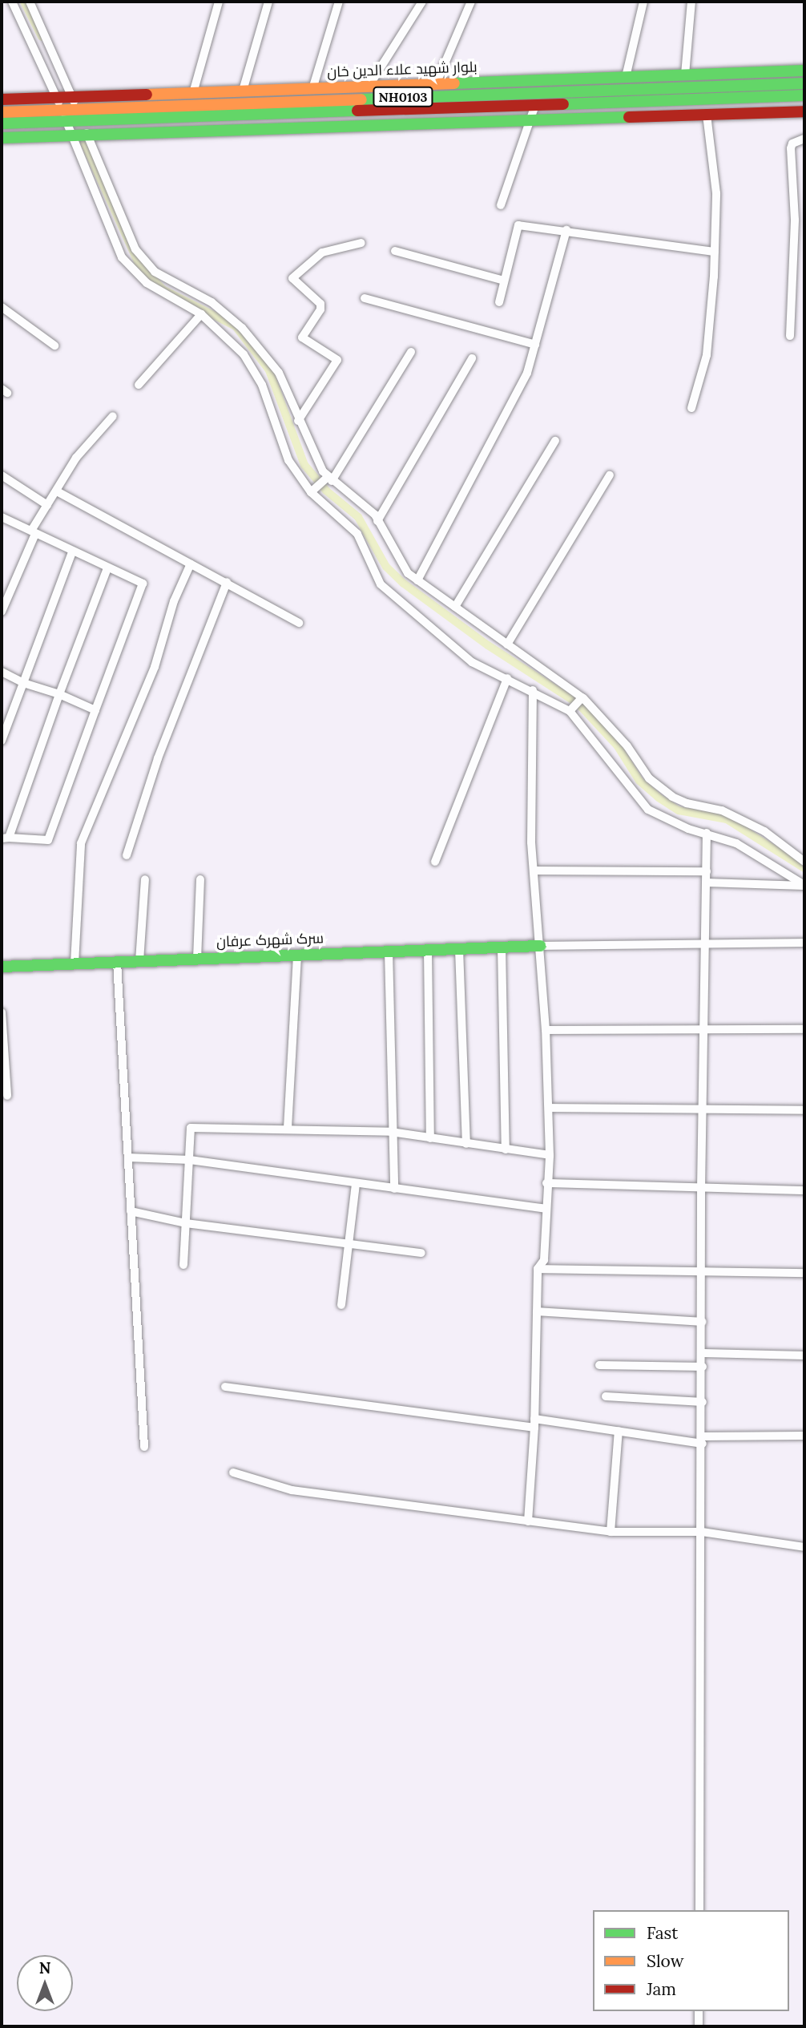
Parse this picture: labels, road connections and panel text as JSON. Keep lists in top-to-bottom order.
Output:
{
  "streets": {
    "main road": ["بلوار شهید علاء الدین خان", "NH0103", "سرک شهرک عرفان"]
  },
  "legend": ["Fast", "Slow", "Jam"],
  "north": "top"
}
